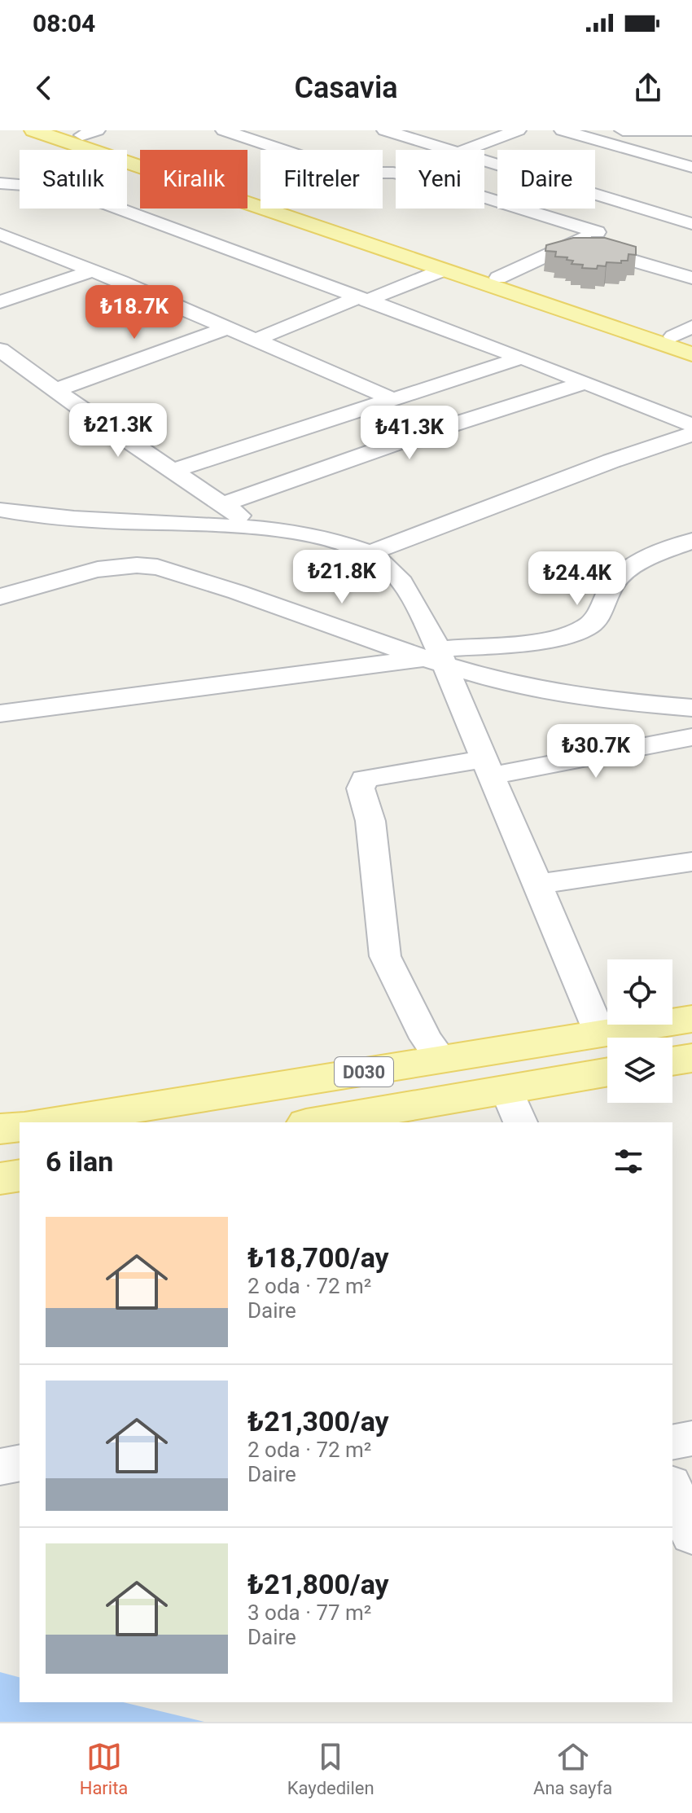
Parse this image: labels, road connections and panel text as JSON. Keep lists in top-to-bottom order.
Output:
{
  "streets": {
    "main road": ["D030"]
  },
  "page": {
    "status": "08:04",
    "header": "Casavia",
    "chip": [
      "Satılık",
      "Kiralık",
      "Filtreler",
      "Yeni",
      "Daire"
    ],
    "price": [
      "₺18.7K",
      "₺21.3K",
      "₺41.3K",
      "₺21.8K",
      "₺24.4K",
      "₺30.7K"
    ],
    "heading": "6 ilan",
    "list": [
      {
        "name": "₺18,700/ay",
        "note": "2 oda · 72 m² · Daire"
      },
      {
        "name": "₺21,300/ay",
        "note": "2 oda · 72 m² · Daire"
      },
      {
        "name": "₺21,800/ay",
        "note": "3 oda · 77 m² · Daire"
      }
    ],
    "tabs": ["Harita", "Kaydedilen", "Ana sayfa"]
  }
}
